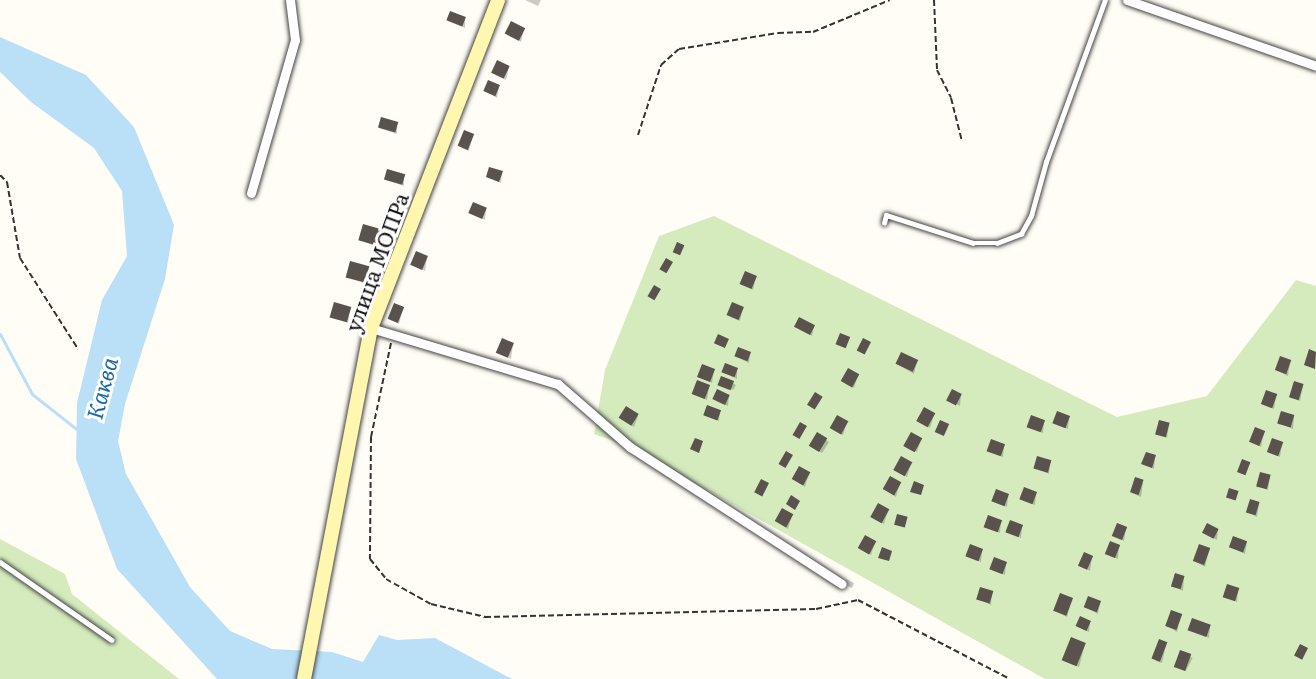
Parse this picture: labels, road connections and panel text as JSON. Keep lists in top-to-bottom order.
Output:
{
  "streets": {
    "main road": ["улица МОПРа"]
  },
  "water": ["Каква"]
}
